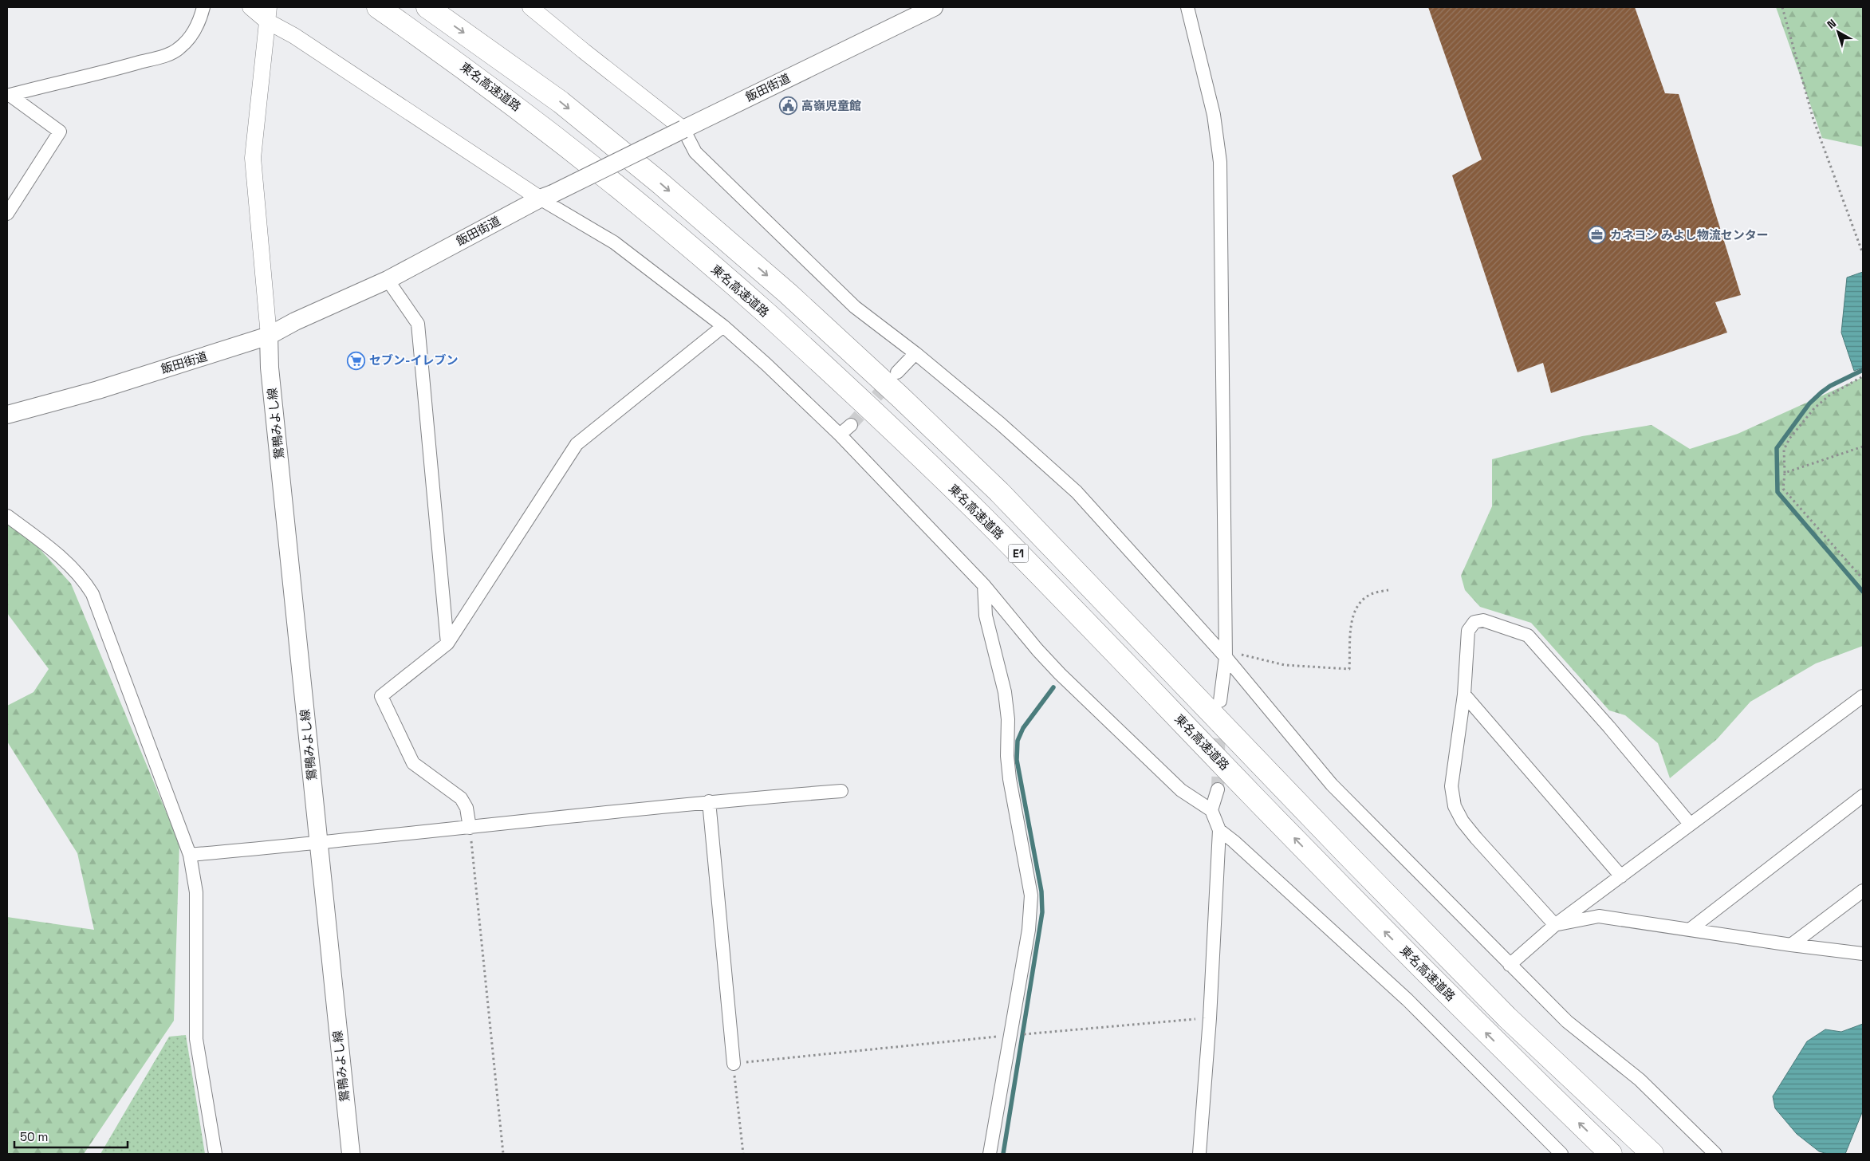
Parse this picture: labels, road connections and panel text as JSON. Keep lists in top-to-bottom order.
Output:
{
  "streets": {
    "highway": ["東名高速道路", "E1"],
    "main road": ["飯田街道", "鴛鴨みよし線"]
  },
  "crossings": [
    ["飯田街道", "鴛鴨みよし線"]
  ],
  "places": {
    "public building": ["高嶺児童館"],
    "office": ["カネヨシ みよし物流センター"],
    "supermarket": ["セブン-イレブン"]
  },
  "scale_bar": "50 m",
  "north": "top left"
}
